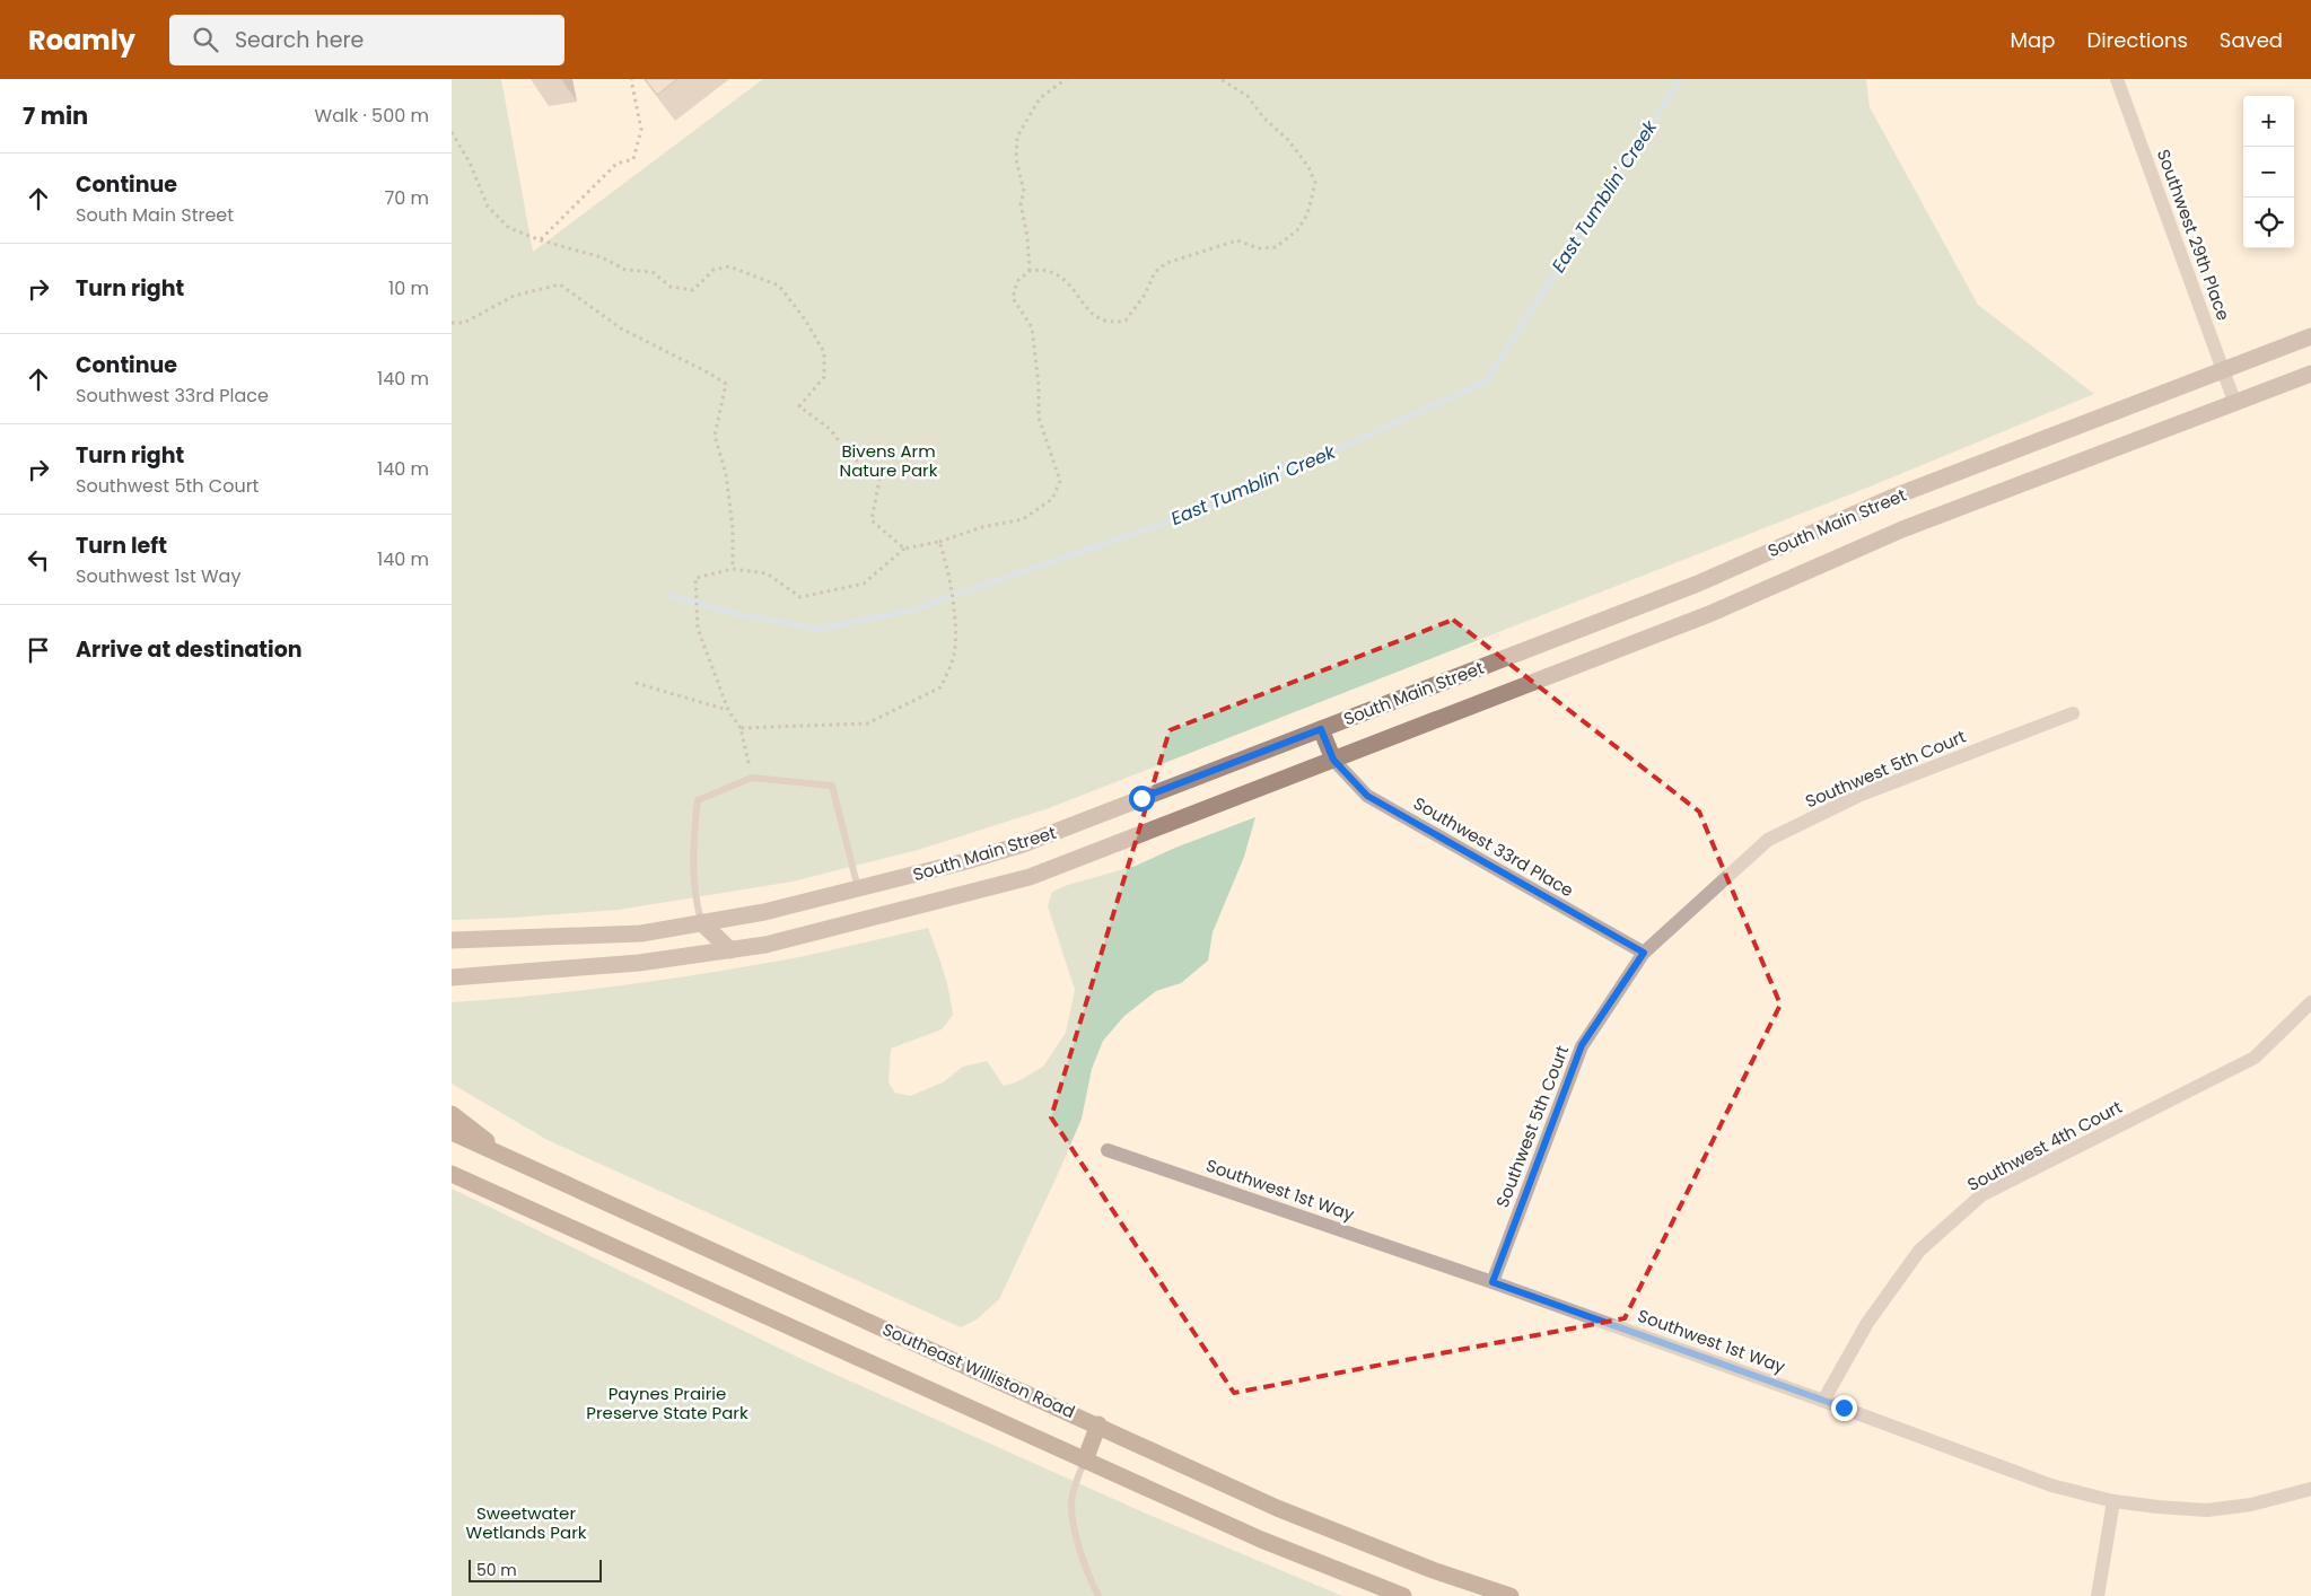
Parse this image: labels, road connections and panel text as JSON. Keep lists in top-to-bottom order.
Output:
{
  "streets": {
    "highway": ["Southeast Williston Road"],
    "main road": ["South Main Street"],
    "street": [
      "Southwest 29th Place",
      "Southwest 5th Court",
      "Southwest 33rd Place",
      "Southwest 4th Court",
      "Southwest 1st Way"
    ]
  },
  "crossings": [
    ["Southwest 29th Place", "South Main Street"],
    ["South Main Street", "Southwest 33rd Place"],
    ["Southwest 5th Court", "Southwest 33rd Place"],
    ["Southwest 5th Court", "Southwest 1st Way"],
    ["Southwest 4th Court", "Southwest 1st Way"]
  ],
  "water": ["East Tumblin' Creek"],
  "parks": ["Bivens Arm Nature Park", "Paynes Prairie Preserve State Park", "Sweetwater Wetlands Park"],
  "scale_bar": "50 m",
  "page": {
    "header": "Roamly",
    "search": "Search here",
    "nav": ["Map", "Directions", "Saved"],
    "heading": ["7 min", "Walk · 500 m"],
    "map_buttons": ["+", "−"],
    "list": [
      ["Continue", "South Main Street", "70 m"],
      ["Turn right", "10 m"],
      ["Continue", "Southwest 33rd Place", "140 m"],
      ["Turn right", "Southwest 5th Court", "140 m"],
      ["Turn left", "Southwest 1st Way", "140 m"],
      "Arrive at destination"
    ],
    "scale": "50 m"
  }
}
